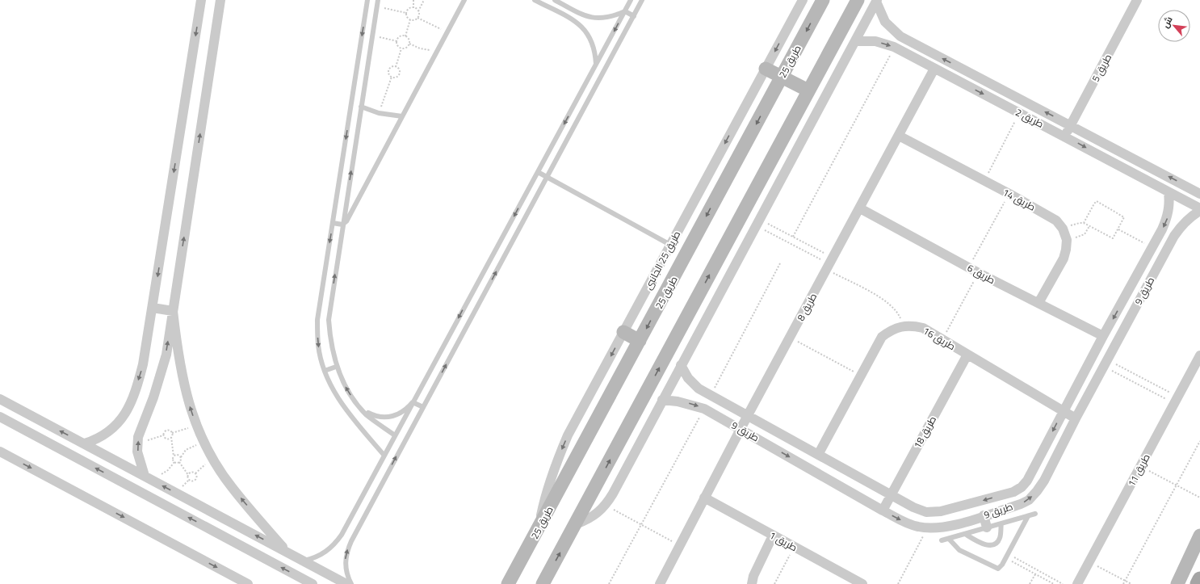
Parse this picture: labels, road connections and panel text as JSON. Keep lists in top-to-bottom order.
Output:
{
  "streets": {
    "street": [
      "طريق 25",
      "طريق 5",
      "طريق 2",
      "طريق 14",
      "طريق 25 الجانبى",
      "طريق 6",
      "طريق 9",
      "طريق 8",
      "طريق 16",
      "طريق 18",
      "طريق 11",
      "طريق 1"
    ]
  },
  "crossings": [
    ["طريق 25", "طريق 25 الجانبى"],
    ["طريق 5", "طريق 2"],
    ["طريق 2", "طريق 9"],
    ["طريق 2", "طريق 8"],
    ["طريق 14", "طريق 6"],
    ["طريق 14", "طريق 8"],
    ["طريق 6", "طريق 9"],
    ["طريق 6", "طريق 8"],
    ["طريق 9", "طريق 8"],
    ["طريق 9", "طريق 16"],
    ["طريق 9", "طريق 18"],
    ["طريق 8", "طريق 1"],
    ["طريق 16", "طريق 18"]
  ],
  "north": "top left"
}
